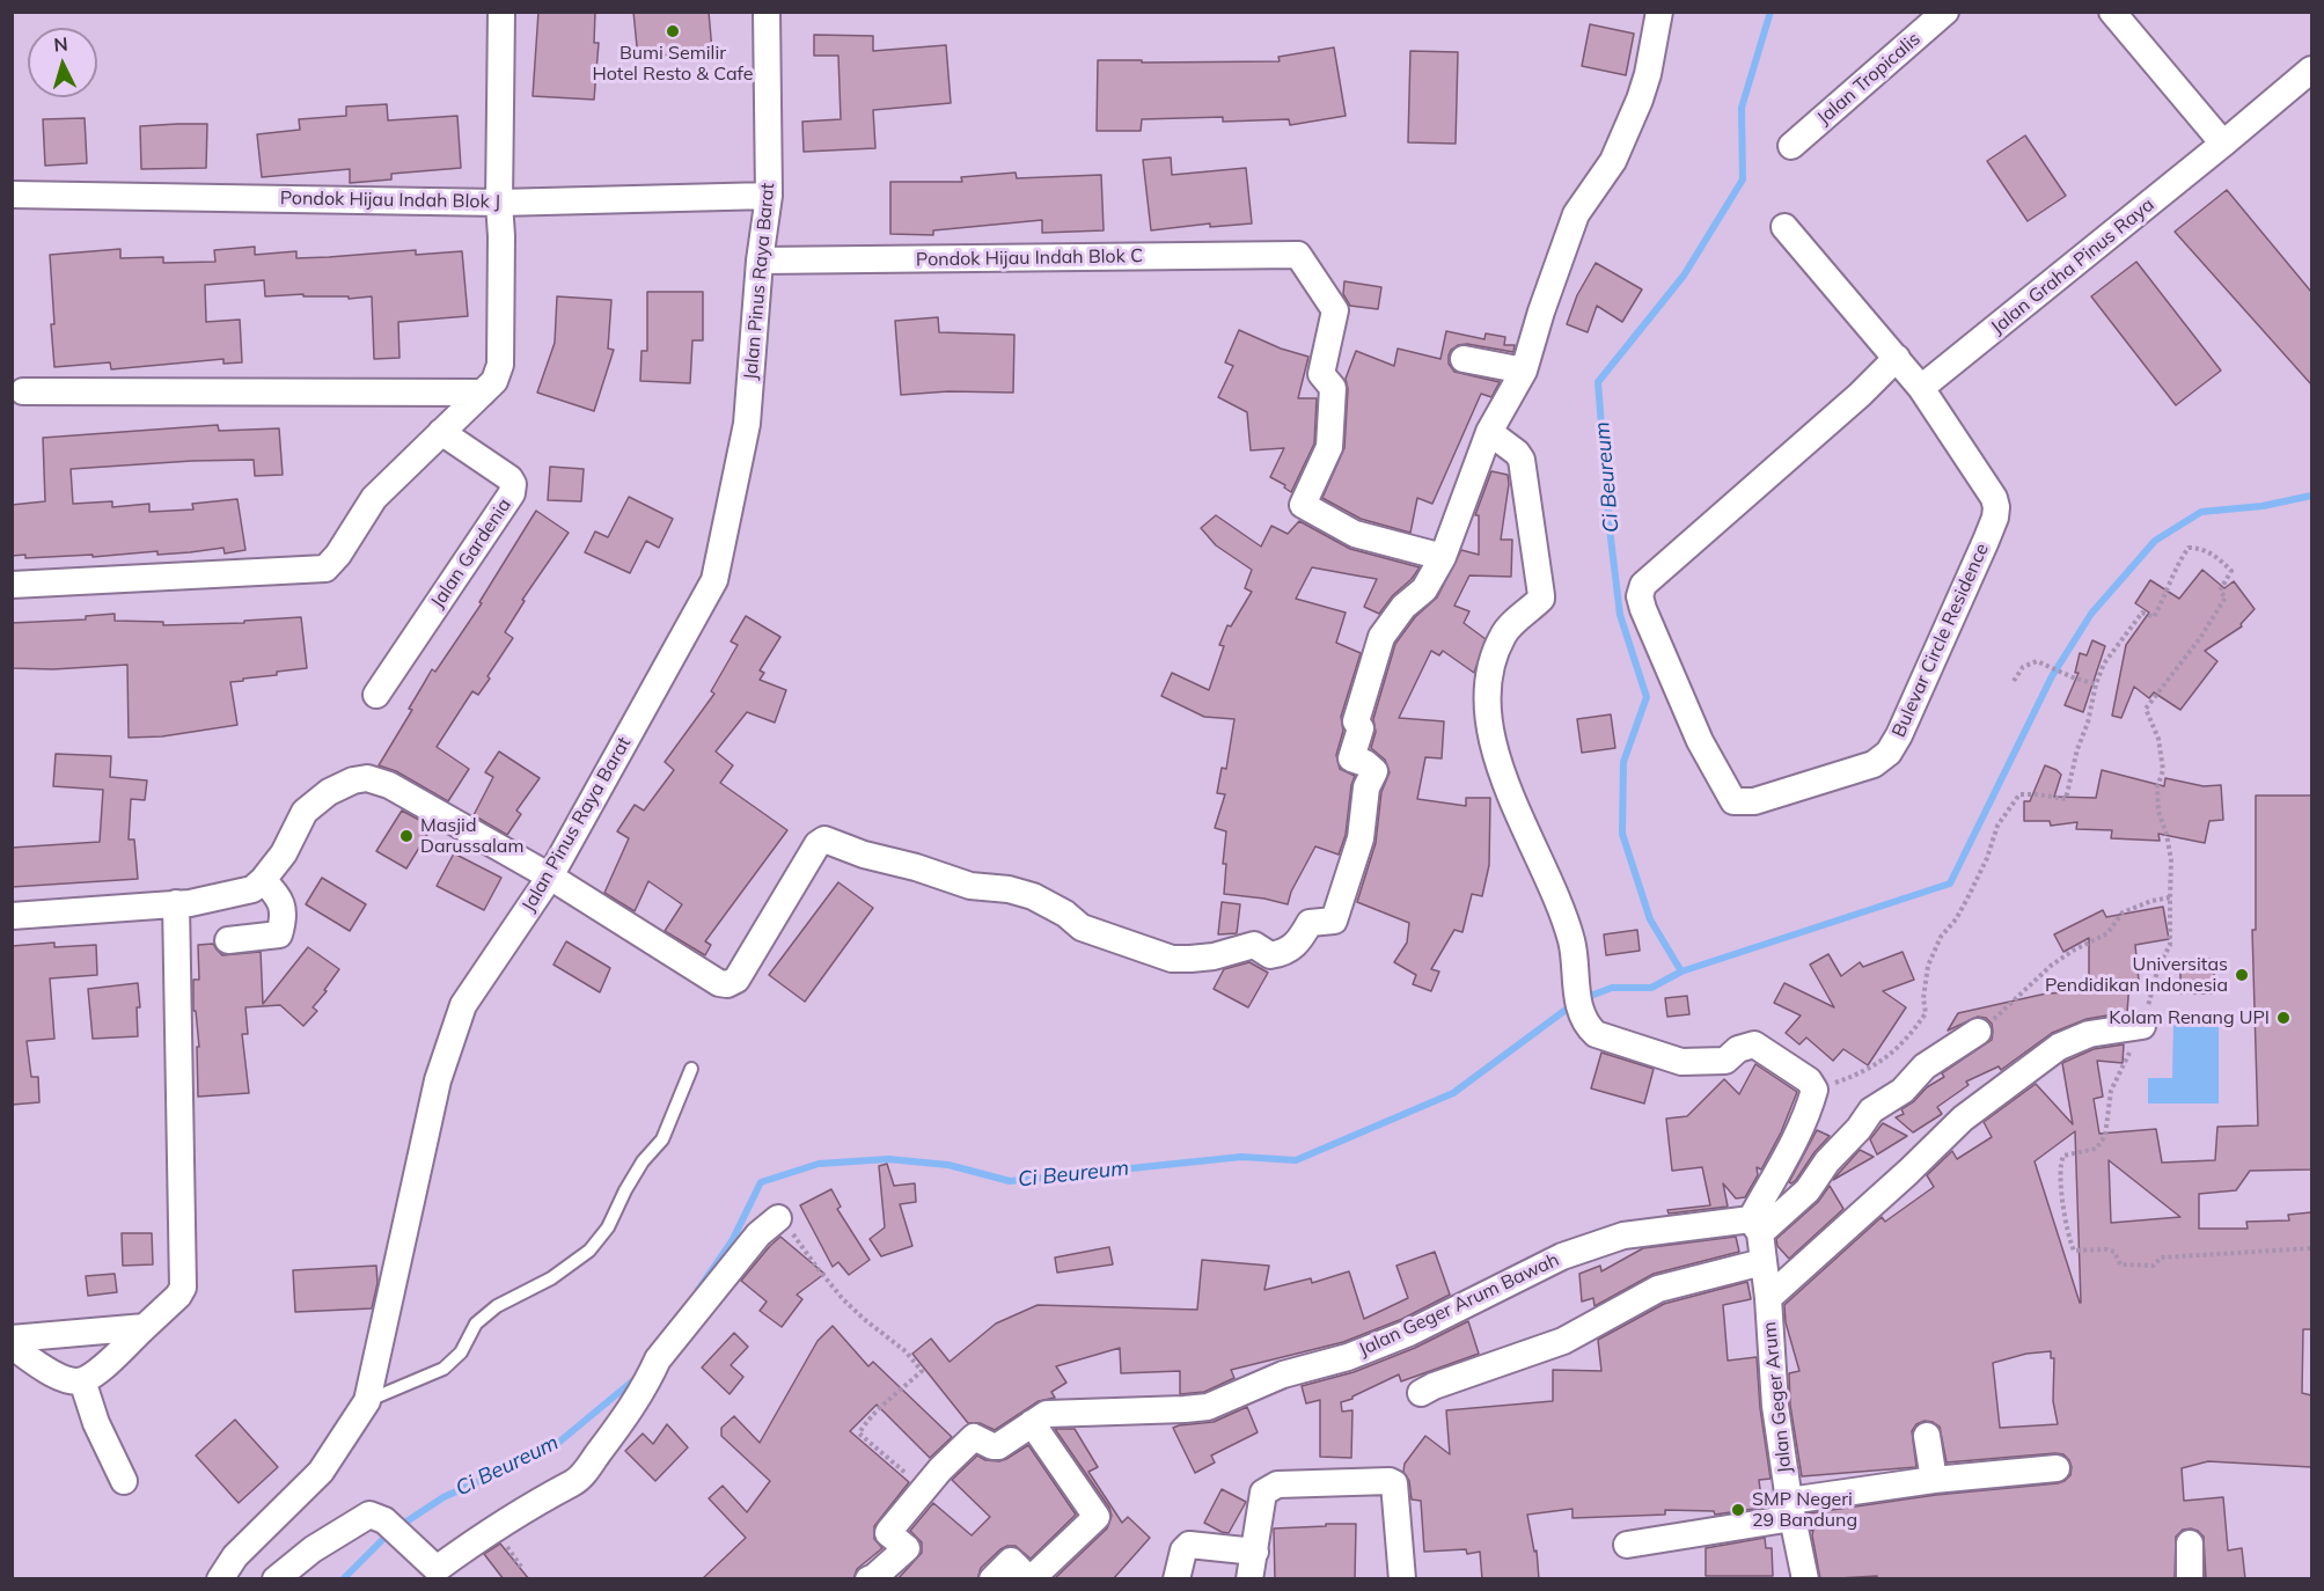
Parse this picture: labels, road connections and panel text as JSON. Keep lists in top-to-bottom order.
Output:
{
  "streets": {
    "street": [
      "Jalan Tropicalis",
      "Pondok Hijau Indah Blok J",
      "Pondok Hijau Indah Blok C",
      "Jalan Graha Pinus Raya",
      "Jalan Pinus Raya Barat",
      "Jalan Gardenia",
      "Bulevar Circle Residence",
      "Jalan Geger Arum Bawah",
      "Jalan Geger Arum"
    ]
  },
  "crossings": [
    ["Pondok Hijau Indah Blok J", "Jalan Pinus Raya Barat"],
    ["Pondok Hijau Indah Blok C", "Jalan Pinus Raya Barat"],
    ["Jalan Graha Pinus Raya", "Bulevar Circle Residence"],
    ["Jalan Geger Arum Bawah", "Jalan Geger Arum"]
  ],
  "water": ["Ci Beureum"],
  "places": [
    "Bumi Semilir Hotel Resto & Cafe",
    "Masjid Darussalam",
    "Universitas Pendidikan Indonesia",
    "Kolam Renang UPI",
    "SMP Negeri 29 Bandung"
  ],
  "north": "top"
}
